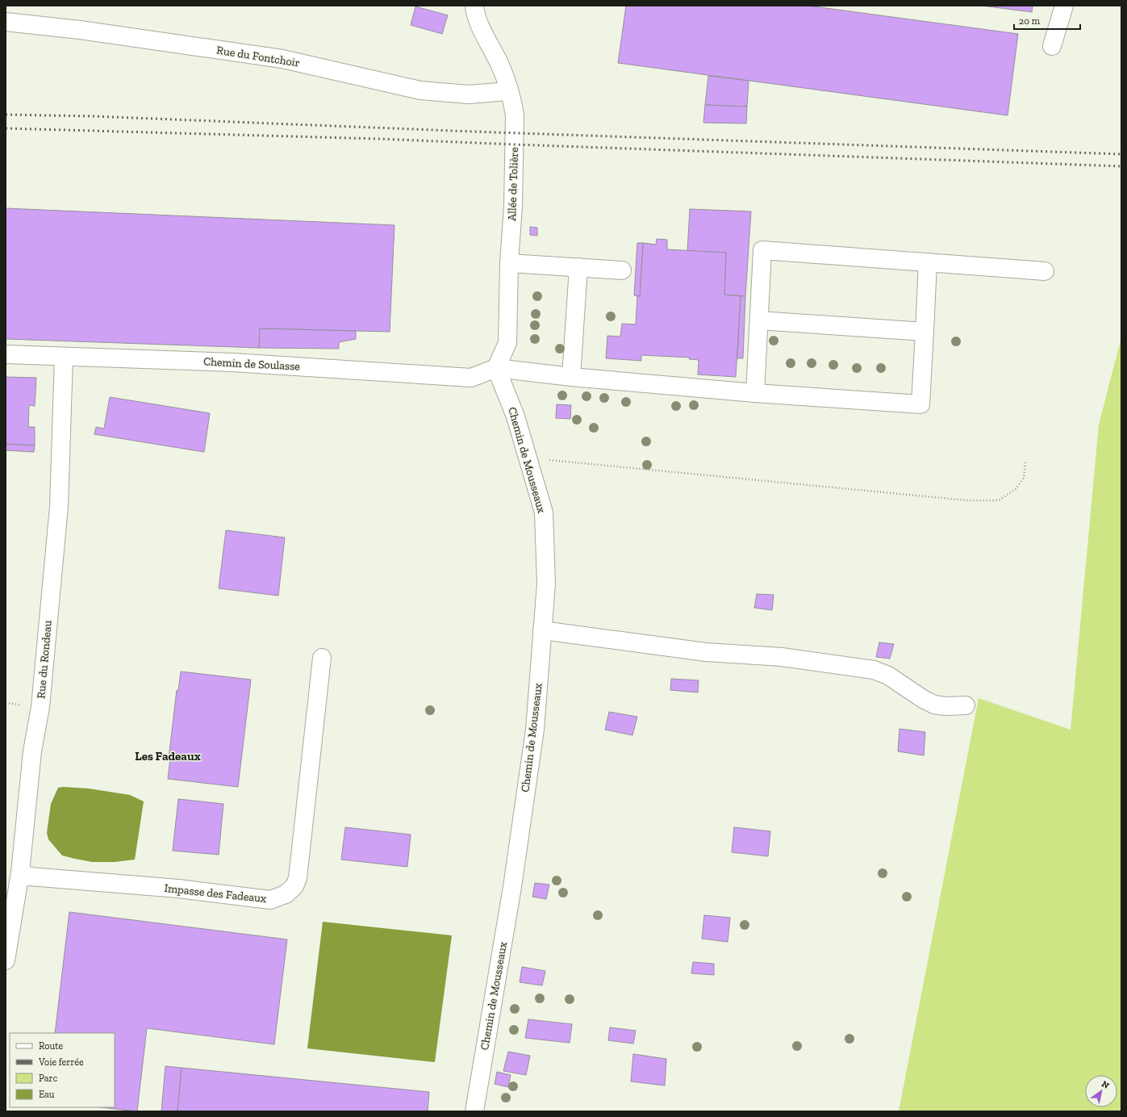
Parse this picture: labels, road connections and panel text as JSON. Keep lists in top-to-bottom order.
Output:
{
  "streets": {
    "street": [
      "Rue du Fontchoir",
      "Allée de Tolière",
      "Chemin de Soulasse",
      "Chemin de Mousseaux",
      "Rue du Rondeau",
      "Impasse des Fadeaux"
    ]
  },
  "crossings": [
    ["Rue du Fontchoir", "Allée de Tolière"],
    ["Allée de Tolière", "Chemin de Soulasse"],
    ["Allée de Tolière", "Chemin de Mousseaux"],
    ["Chemin de Soulasse", "Chemin de Mousseaux"],
    ["Chemin de Soulasse", "Rue du Rondeau"],
    ["Rue du Rondeau", "Impasse des Fadeaux"]
  ],
  "districts": ["Les Fadeaux"],
  "legend": [
    "Route",
    "Voie ferrée",
    "Parc",
    "Eau"
  ],
  "scale_bar": "20 m",
  "north": "top right"
}
